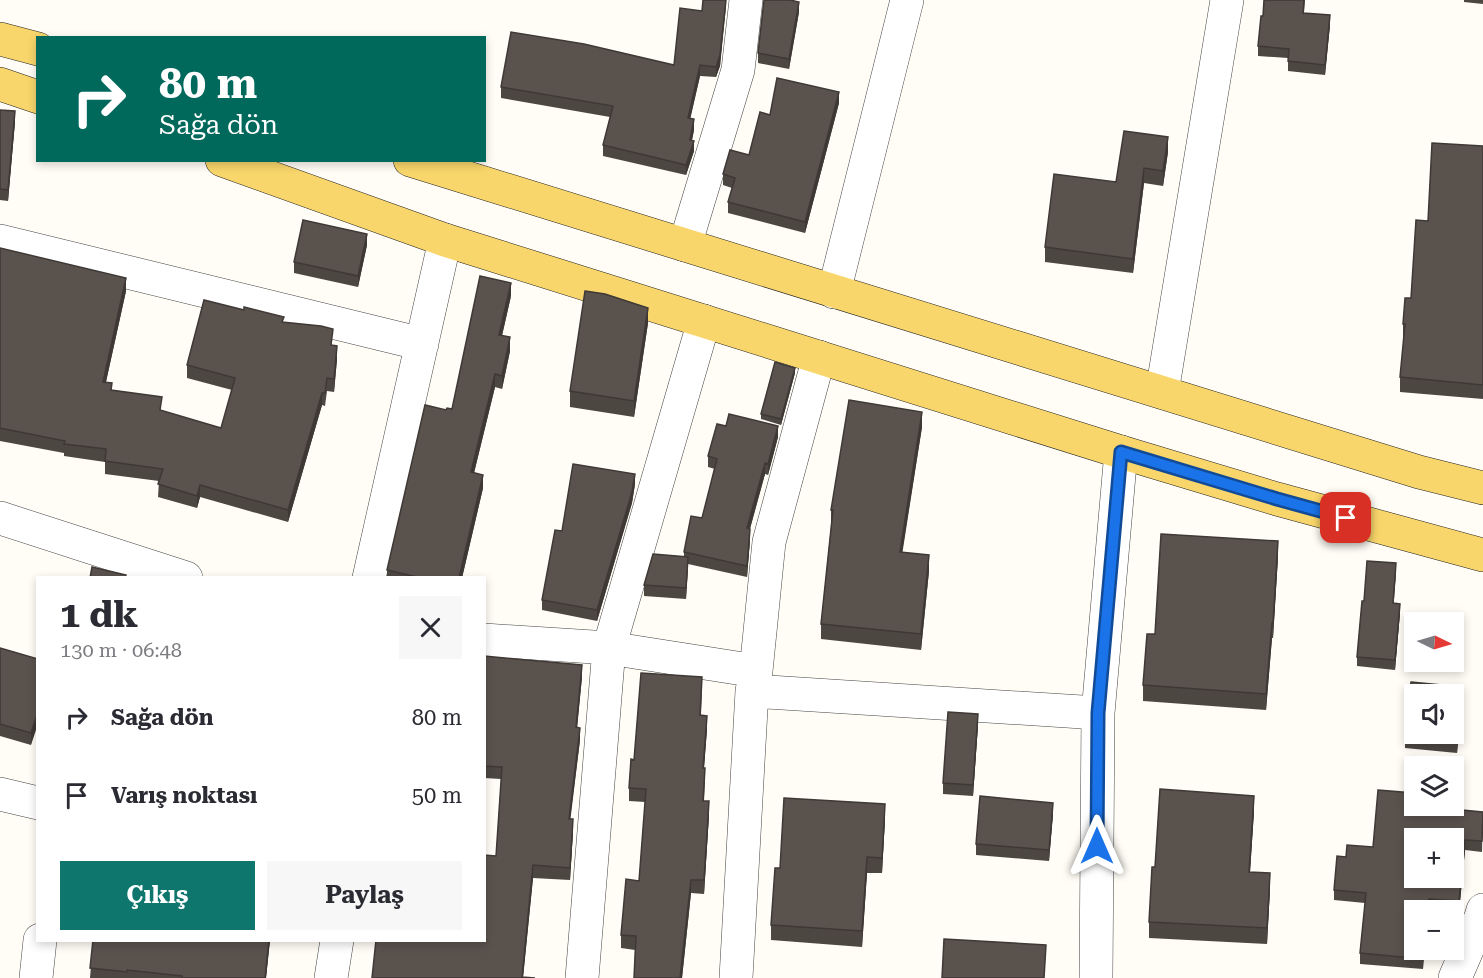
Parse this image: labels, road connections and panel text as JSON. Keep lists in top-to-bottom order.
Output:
{
  "north": "right",
  "page": {
    "turn": ["80 m", "Sağa dön"],
    "heading": ["1 dk", "130 m · 06:48"],
    "map_buttons": ["+", "−"],
    "list": [
      {
        "name": "Sağa dön",
        "value": "80 m"
      },
      {
        "name": "Varış noktası",
        "value": "50 m"
      }
    ],
    "buttons": ["Çıkış", "Paylaş"]
  }
}
